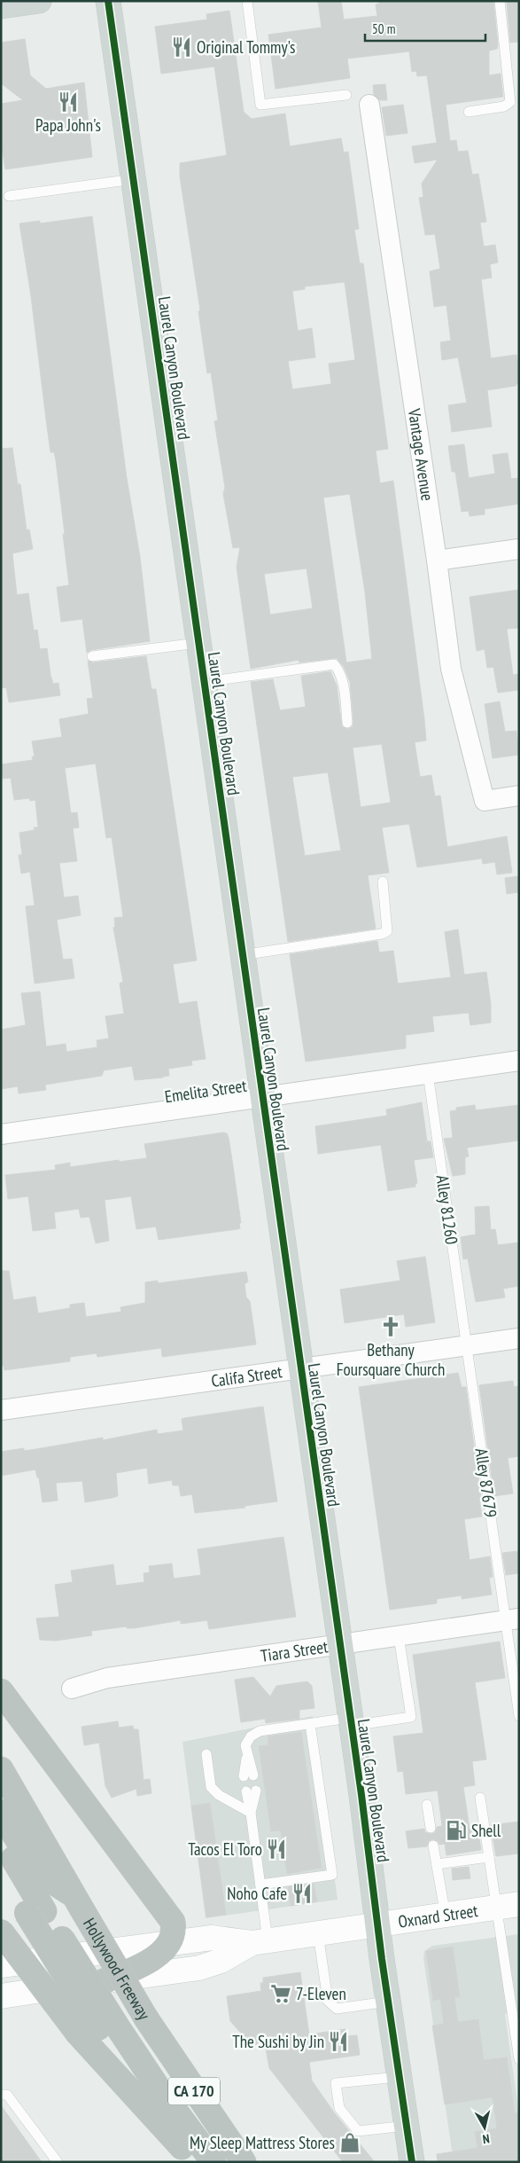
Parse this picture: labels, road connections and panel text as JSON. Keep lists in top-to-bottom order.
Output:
{
  "streets": {
    "highway": ["Hollywood Freeway", "CA 170"],
    "main road": ["Laurel Canyon Boulevard", "Oxnard Street"],
    "street": [
      "Vantage Avenue",
      "Emelita Street",
      "Califa Street",
      "Tiara Street"
    ],
    "lane": ["Alley 81260", "Alley 87679"]
  },
  "crossings": [
    ["Laurel Canyon Boulevard", "Emelita Street"],
    ["Laurel Canyon Boulevard", "Califa Street"],
    ["Laurel Canyon Boulevard", "Tiara Street"],
    ["Laurel Canyon Boulevard", "Oxnard Street"],
    ["Emelita Street", "Alley 81260"],
    ["Alley 81260", "Califa Street"],
    ["Alley 81260", "Alley 87679"],
    ["Califa Street", "Alley 87679"],
    ["Alley 87679", "Tiara Street"]
  ],
  "places": {
    "restaurant": [
      "Original Tommy's",
      "Papa John's",
      "Tacos El Toro",
      "Noho Cafe",
      "The Sushi by Jin"
    ],
    "church": ["Bethany Foursquare Church"],
    "fuel station": ["Shell"],
    "supermarket": ["7-Eleven"],
    "shop": ["My Sleep Mattress Stores"]
  },
  "scale_bar": "50 m",
  "north": "bottom"
}
